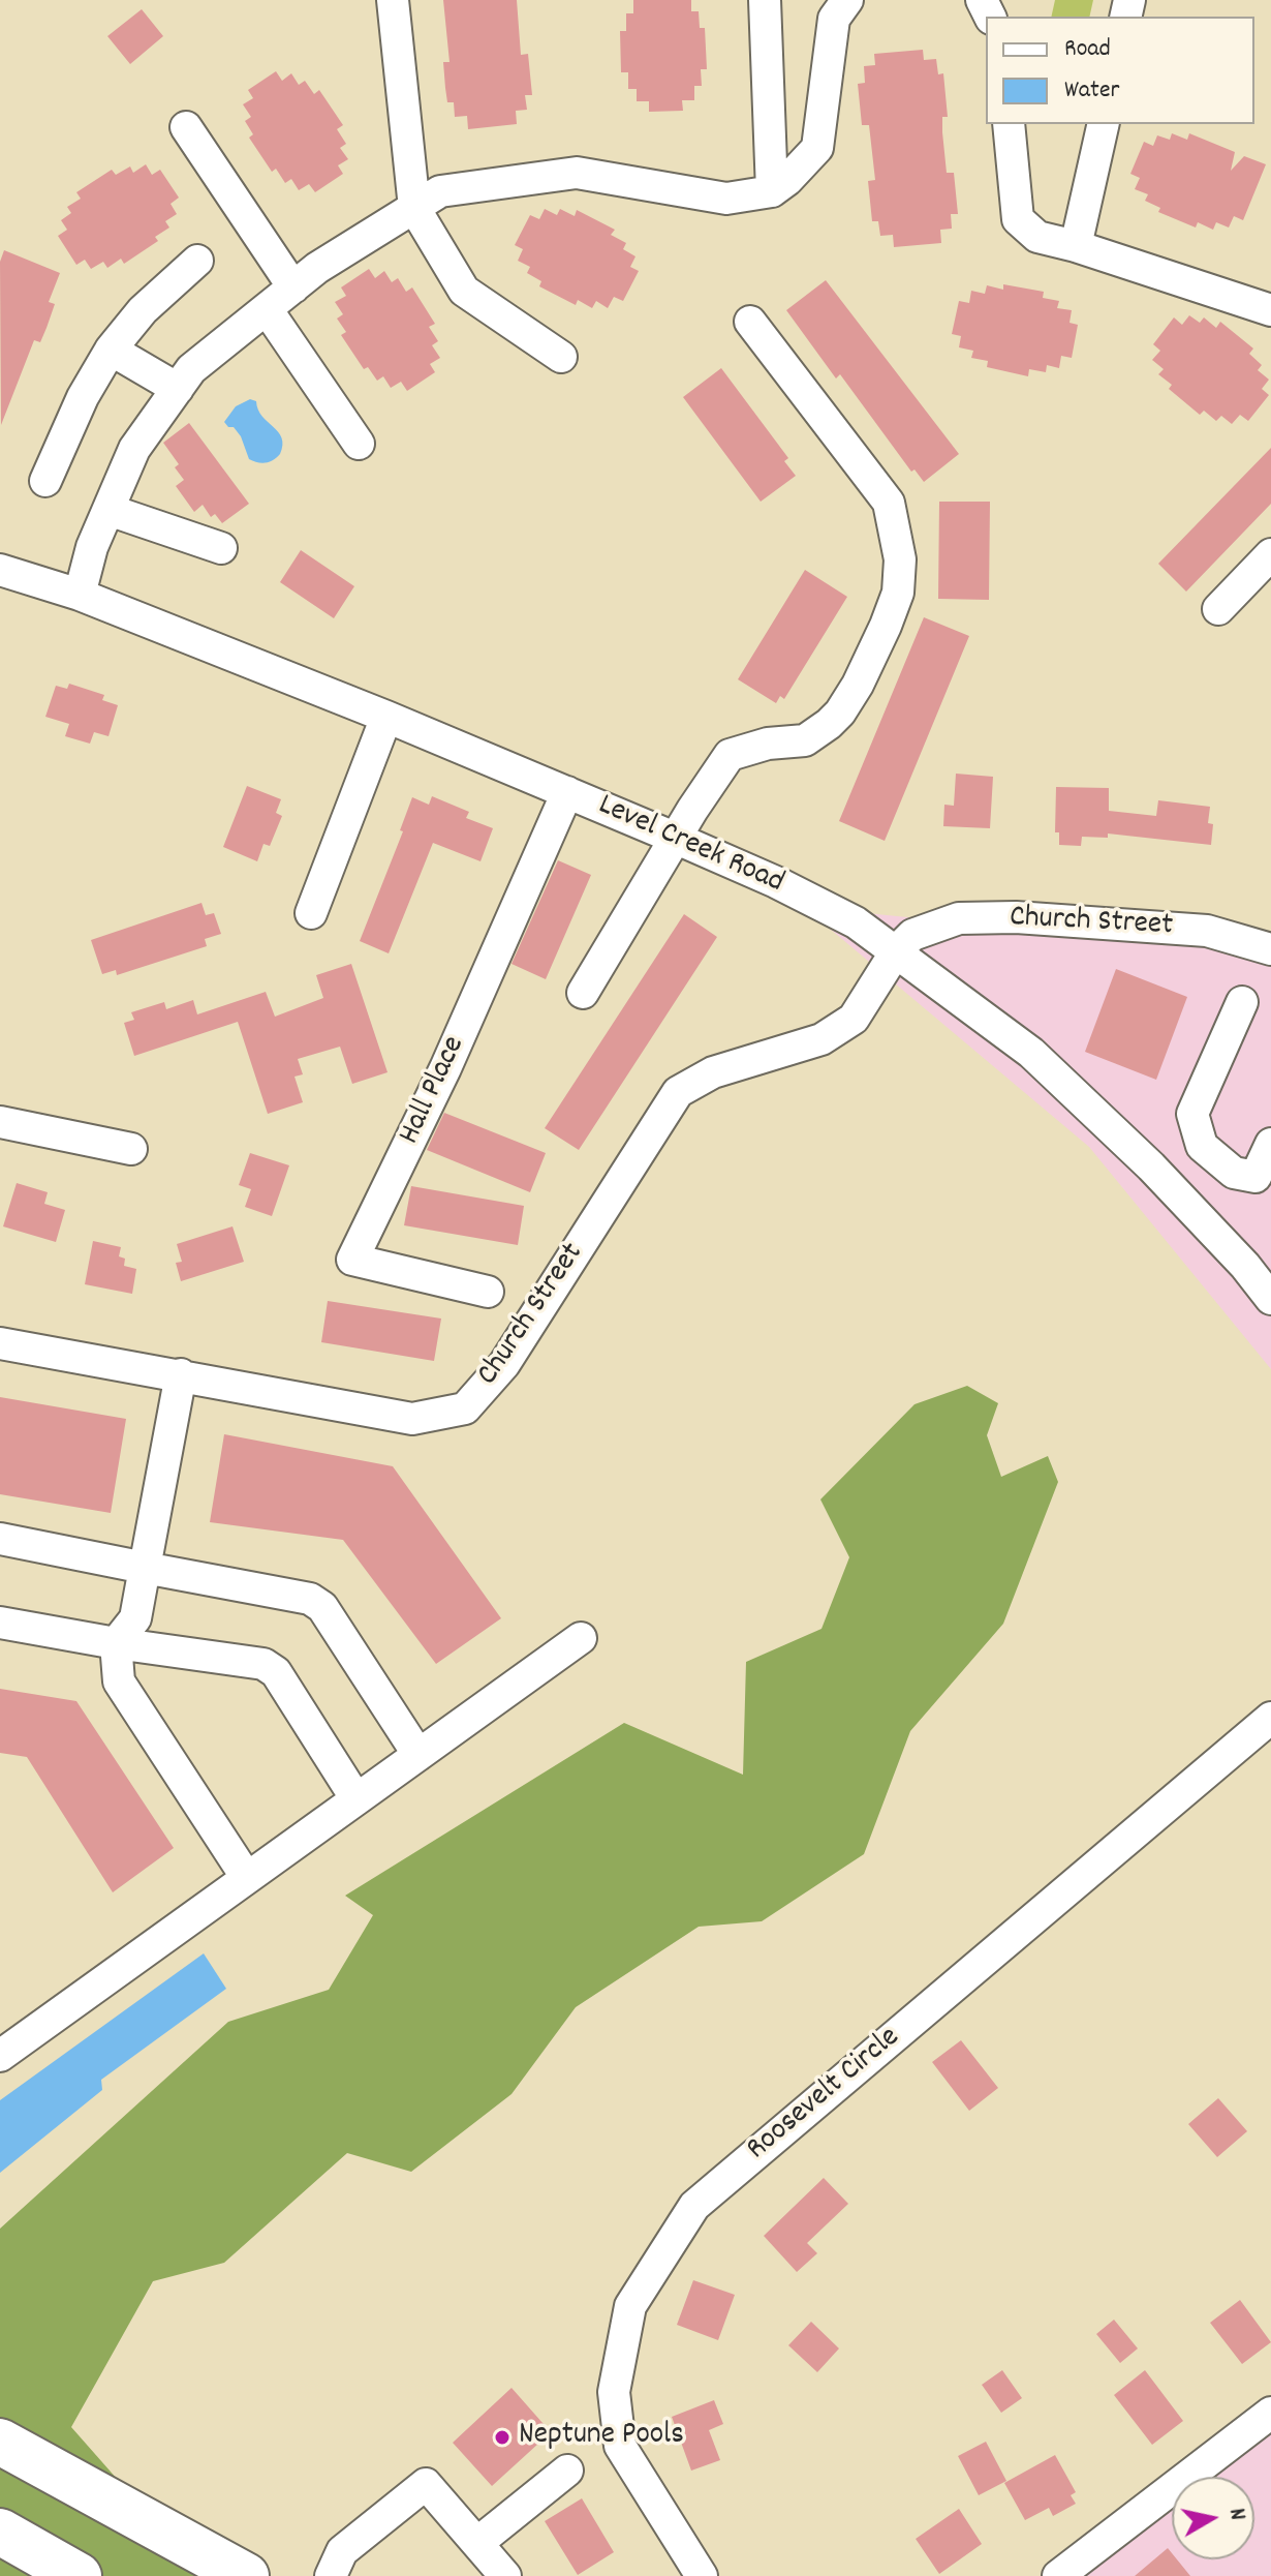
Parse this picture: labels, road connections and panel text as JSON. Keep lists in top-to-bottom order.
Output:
{
  "streets": {
    "street": [
      "Level Creek Road",
      "Church Street",
      "Hall Place",
      "Roosevelt Circle"
    ]
  },
  "crossings": [
    ["Level Creek Road", "Church Street"],
    ["Level Creek Road", "Hall Place"]
  ],
  "places": ["Neptune Pools"],
  "legend": ["Road", "Water"],
  "north": "right"
}
